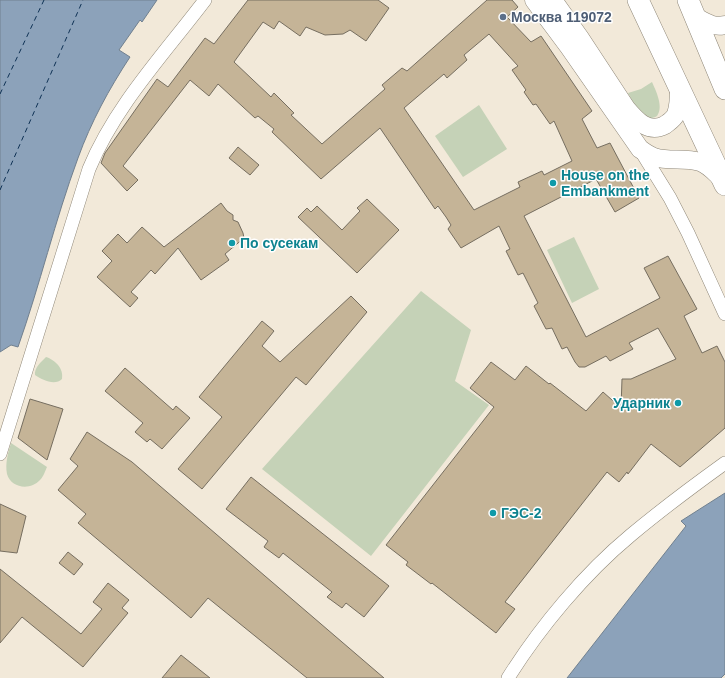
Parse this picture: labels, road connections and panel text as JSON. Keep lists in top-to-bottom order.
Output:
{
  "places": [
    "Москва 119072",
    "House on the Embankment",
    "По сусекам",
    "Ударник",
    "ГЭС-2"
  ]
}
